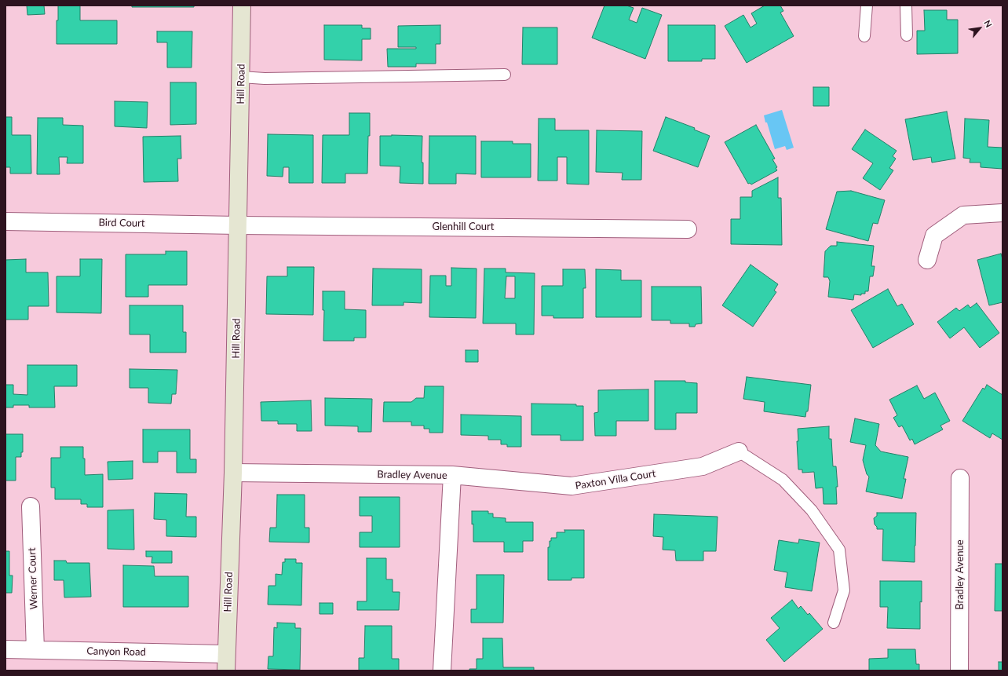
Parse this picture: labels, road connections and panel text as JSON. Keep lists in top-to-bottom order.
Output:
{
  "streets": {
    "street": [
      "Hill Road",
      "Bird Court",
      "Glenhill Court",
      "Bradley Avenue",
      "Paxton Villa Court",
      "Werner Court",
      "Canyon Road"
    ]
  },
  "crossings": [
    ["Hill Road", "Bird Court"],
    ["Hill Road", "Glenhill Court"],
    ["Hill Road", "Bradley Avenue"],
    ["Hill Road", "Canyon Road"],
    ["Bird Court", "Glenhill Court"],
    ["Bradley Avenue", "Paxton Villa Court"],
    ["Werner Court", "Canyon Road"]
  ],
  "north": "top right"
}
